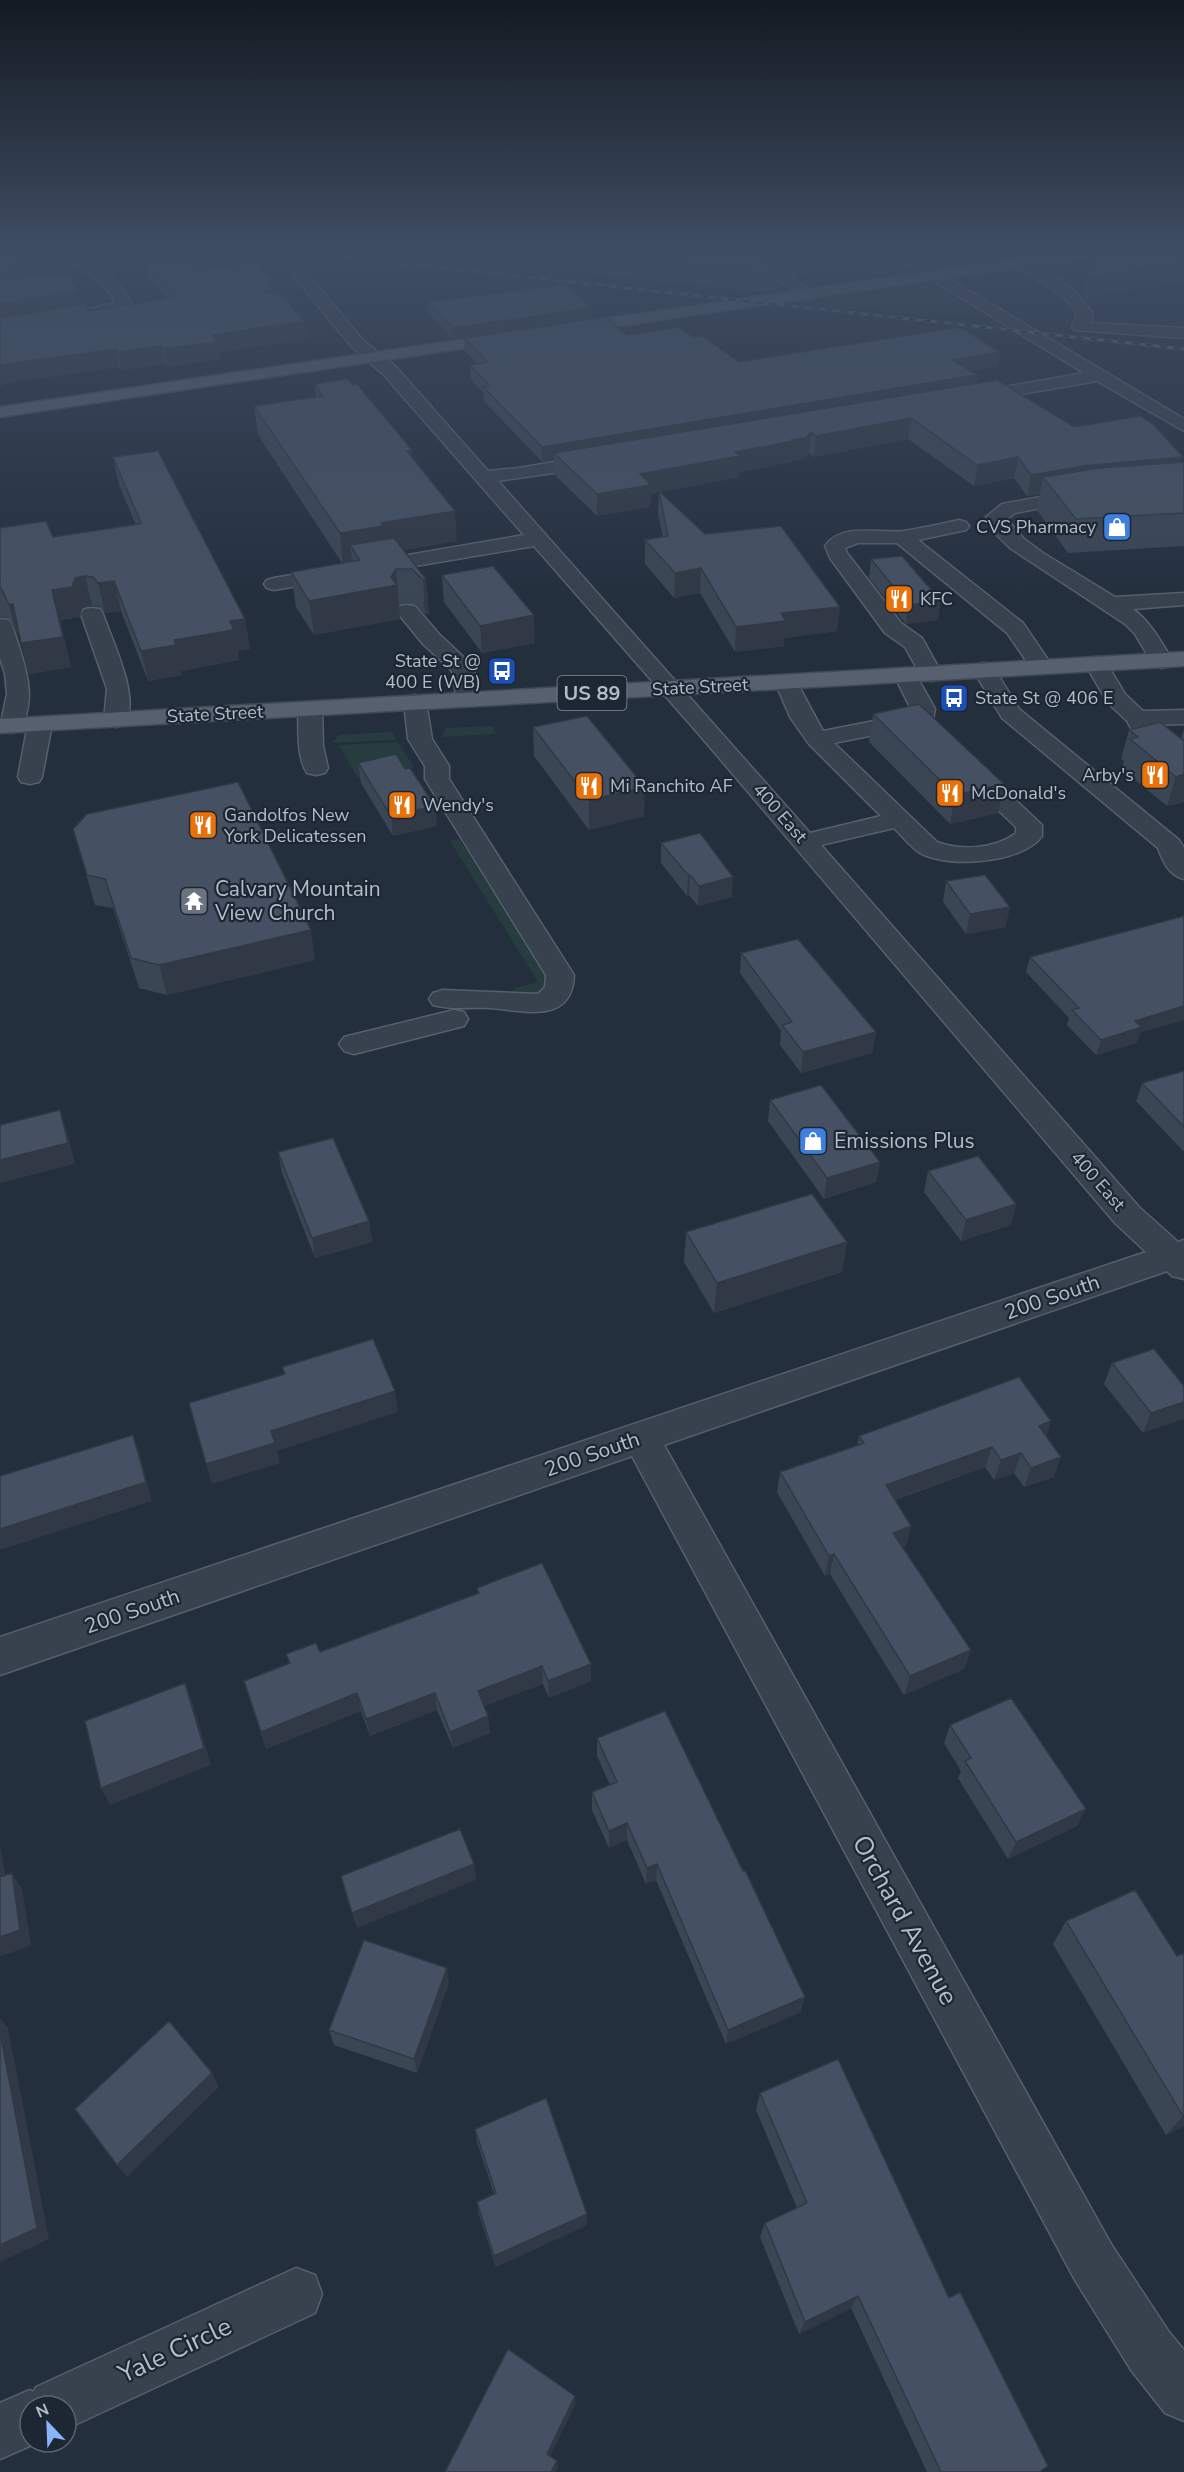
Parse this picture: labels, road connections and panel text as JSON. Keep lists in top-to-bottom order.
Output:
{
  "streets": {
    "main road": ["State Street", "US 89"],
    "street": [
      "400 East",
      "200 South",
      "Orchard Avenue",
      "Yale Circle"
    ]
  },
  "crossings": [
    ["State Street", "400 East"],
    ["400 East", "200 South"],
    ["200 South", "Orchard Avenue"]
  ],
  "places": {
    "shop": ["CVS Pharmacy", "Emissions Plus"],
    "restaurant": [
      "KFC",
      "Arby's",
      "Mi Ranchito AF",
      "McDonald's",
      "Wendy's",
      "Gandolfos New York Delicatessen"
    ],
    "bus stop": ["State St @ 400 E (WB)", "State St @ 406 E"],
    "temple": ["Calvary Mountain View Church"]
  },
  "north": "top left"
}
